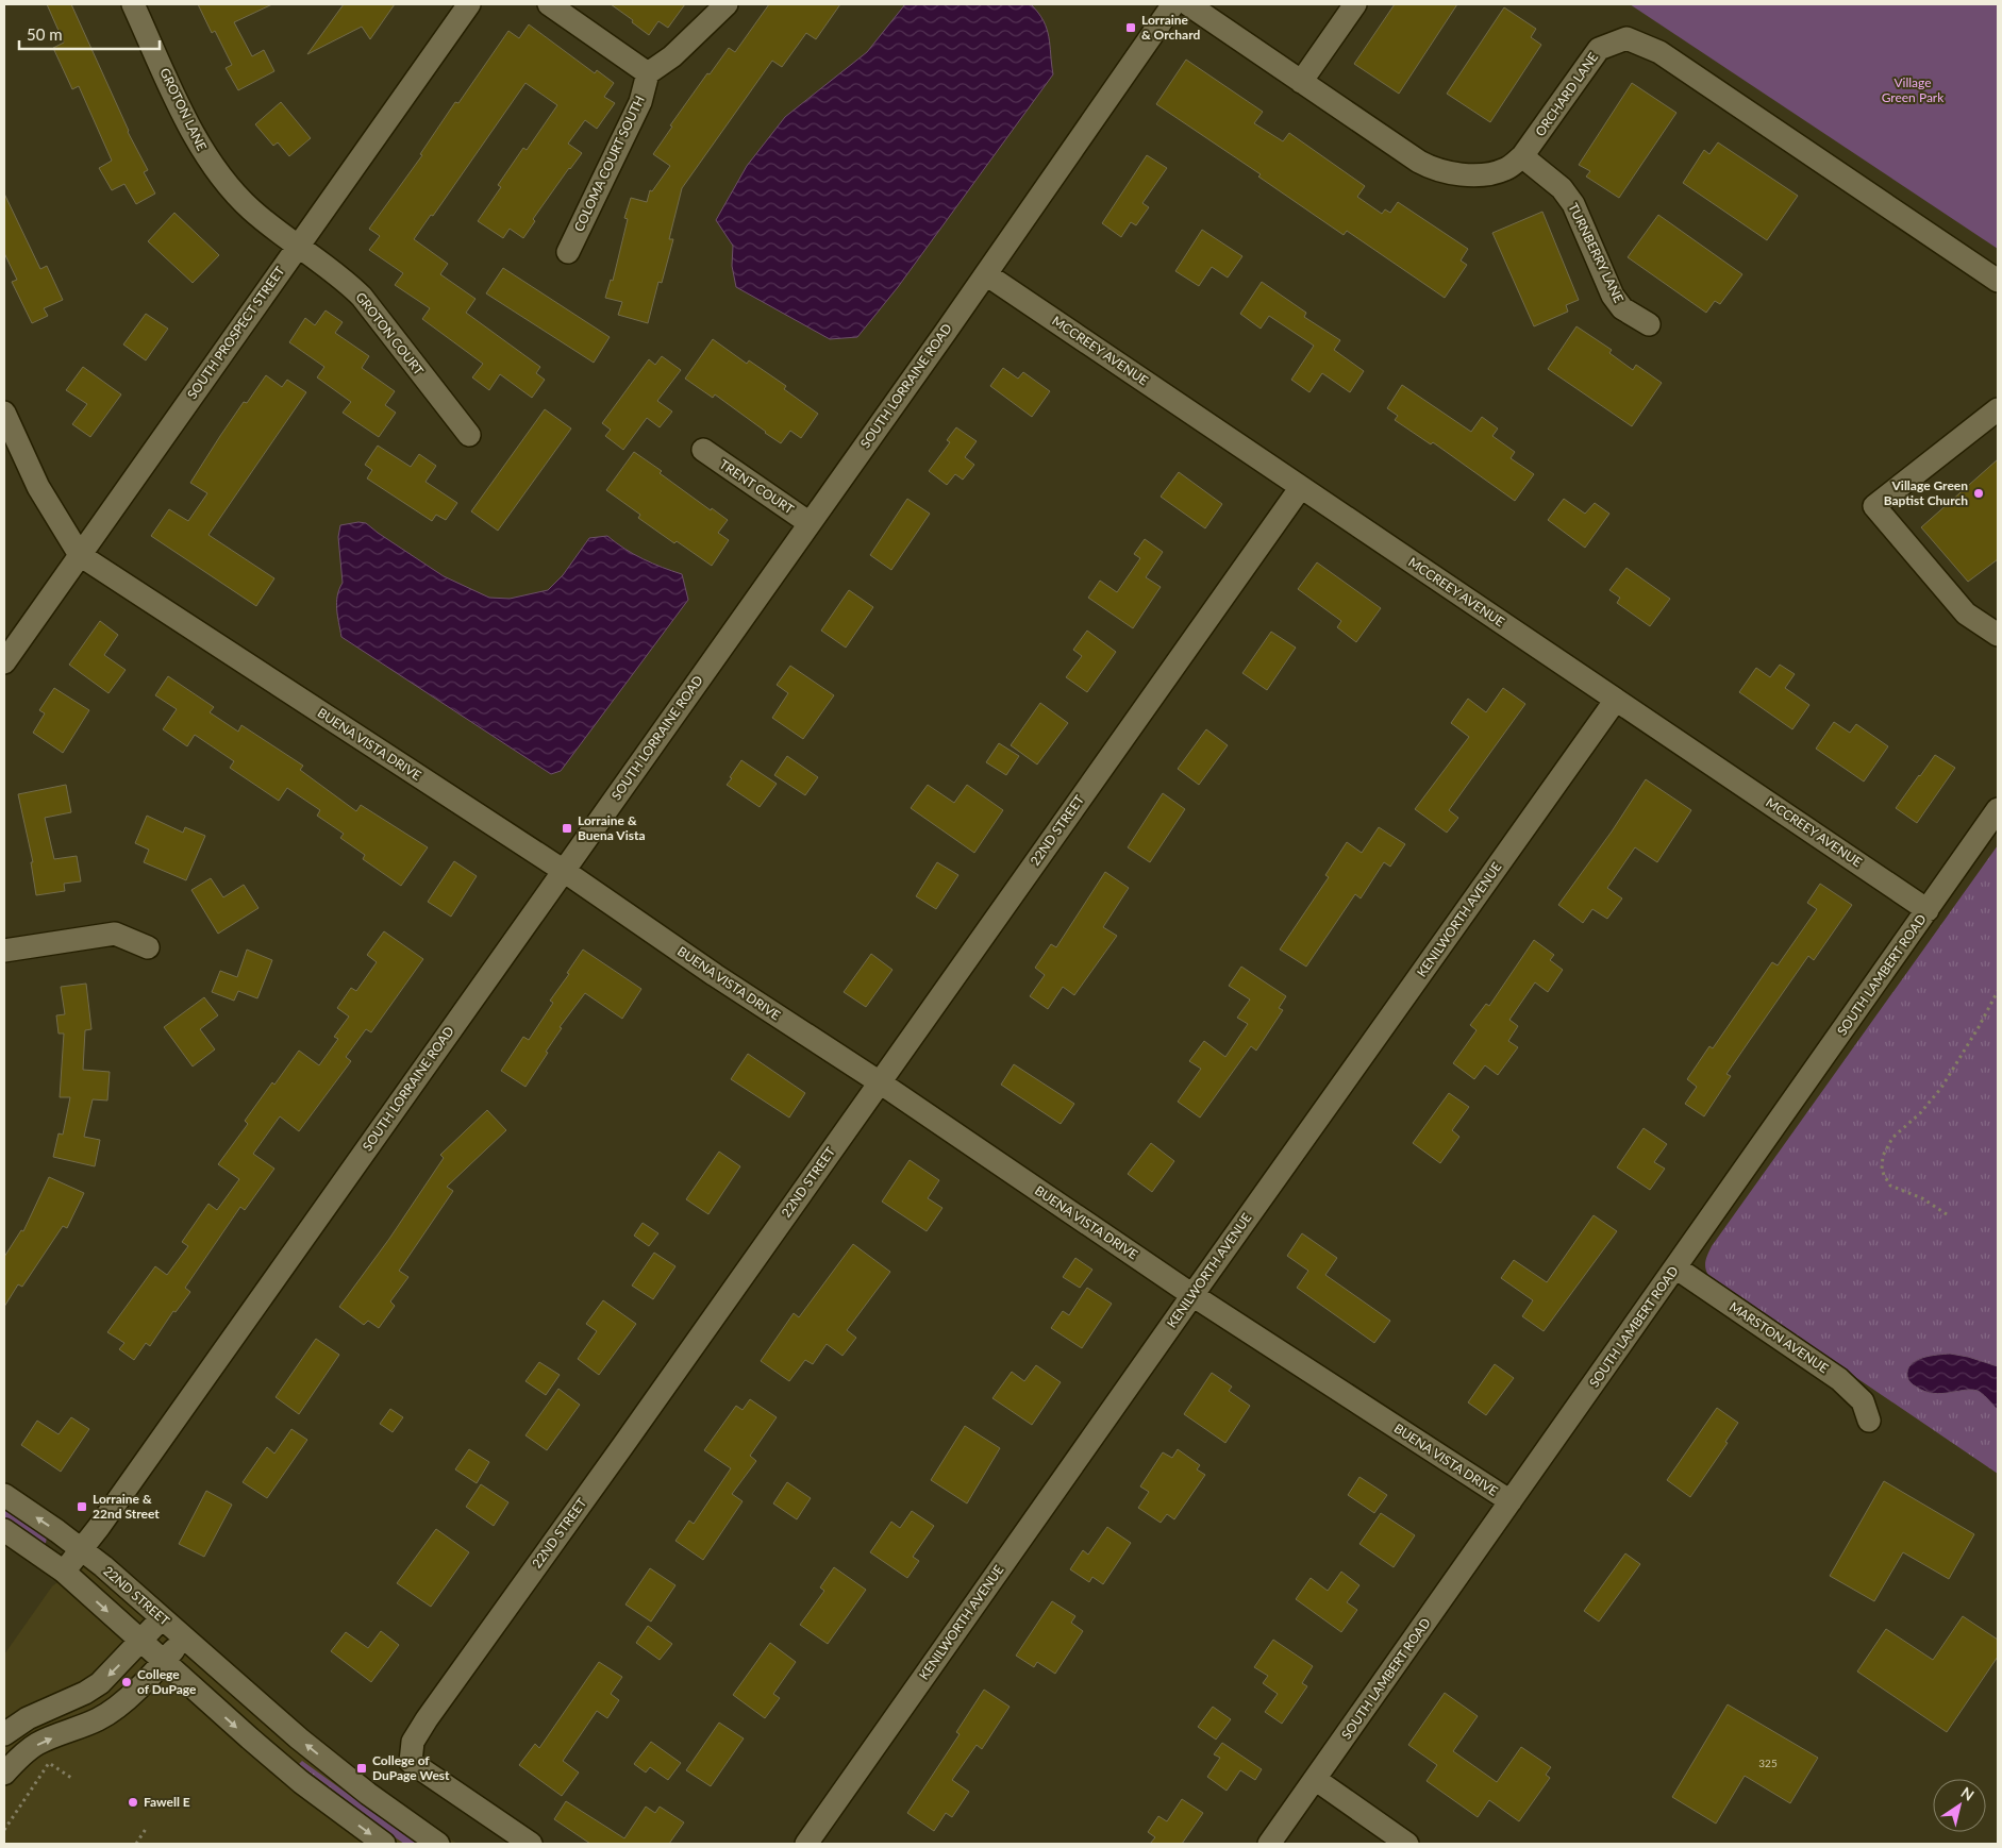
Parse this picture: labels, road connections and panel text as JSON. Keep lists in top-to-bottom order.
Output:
{
  "streets": {
    "street": [
      "ORCHARD LANE",
      "GROTON LANE",
      "COLOMA COURT SOUTH",
      "TURNBERRY LANE",
      "SOUTH PROSPECT STREET",
      "GROTON COURT",
      "MCCREEY AVENUE",
      "SOUTH LORRAINE ROAD",
      "TRENT COURT",
      "BUENA VISTA DRIVE",
      "22ND STREET",
      "KENILWORTH AVENUE",
      "SOUTH LAMBERT ROAD",
      "MARSTON AVENUE"
    ]
  },
  "crossings": [
    ["ORCHARD LANE", "TURNBERRY LANE"],
    ["GROTON LANE", "SOUTH PROSPECT STREET"],
    ["GROTON LANE", "GROTON COURT"],
    ["SOUTH PROSPECT STREET", "GROTON COURT"],
    ["SOUTH PROSPECT STREET", "BUENA VISTA DRIVE"],
    ["MCCREEY AVENUE", "SOUTH LORRAINE ROAD"],
    ["MCCREEY AVENUE", "22ND STREET"],
    ["MCCREEY AVENUE", "KENILWORTH AVENUE"],
    ["MCCREEY AVENUE", "SOUTH LAMBERT ROAD"],
    ["SOUTH LORRAINE ROAD", "TRENT COURT"],
    ["SOUTH LORRAINE ROAD", "BUENA VISTA DRIVE"],
    ["SOUTH LORRAINE ROAD", "22ND STREET"],
    ["BUENA VISTA DRIVE", "22ND STREET"],
    ["BUENA VISTA DRIVE", "KENILWORTH AVENUE"],
    ["BUENA VISTA DRIVE", "SOUTH LAMBERT ROAD"],
    ["SOUTH LAMBERT ROAD", "MARSTON AVENUE"]
  ],
  "parks": ["Village Green Park"],
  "places": {
    "transit": [
      "Lorraine & Orchard",
      "Lorraine & Buena Vista",
      "Lorraine & 22nd Street",
      "College of DuPage West"
    ],
    "other": ["Village Green Baptist Church", "College of DuPage", "Fawell E"]
  },
  "house_numbers": ["325"],
  "scale_bar": "50 m",
  "north": "top right"
}
